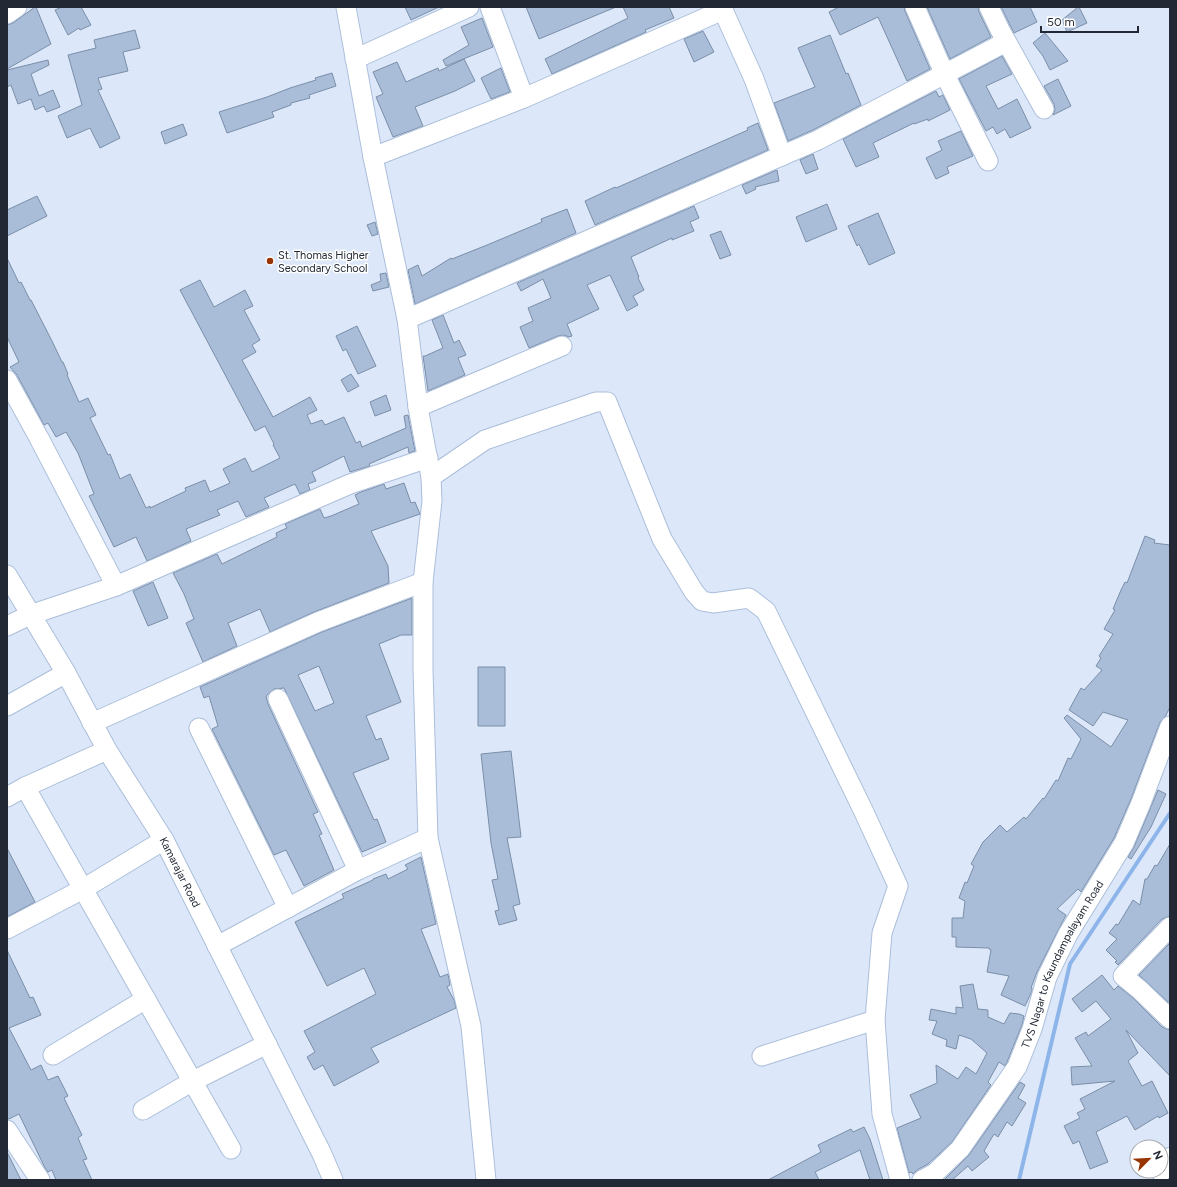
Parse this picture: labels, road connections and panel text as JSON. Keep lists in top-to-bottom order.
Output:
{
  "streets": {
    "street": ["Kamarajar Road", "TVS Nagar to Kaundampalayam Road"]
  },
  "places": ["St. Thomas Higher Secondary School"],
  "scale_bar": "50 m",
  "north": "top right"
}
